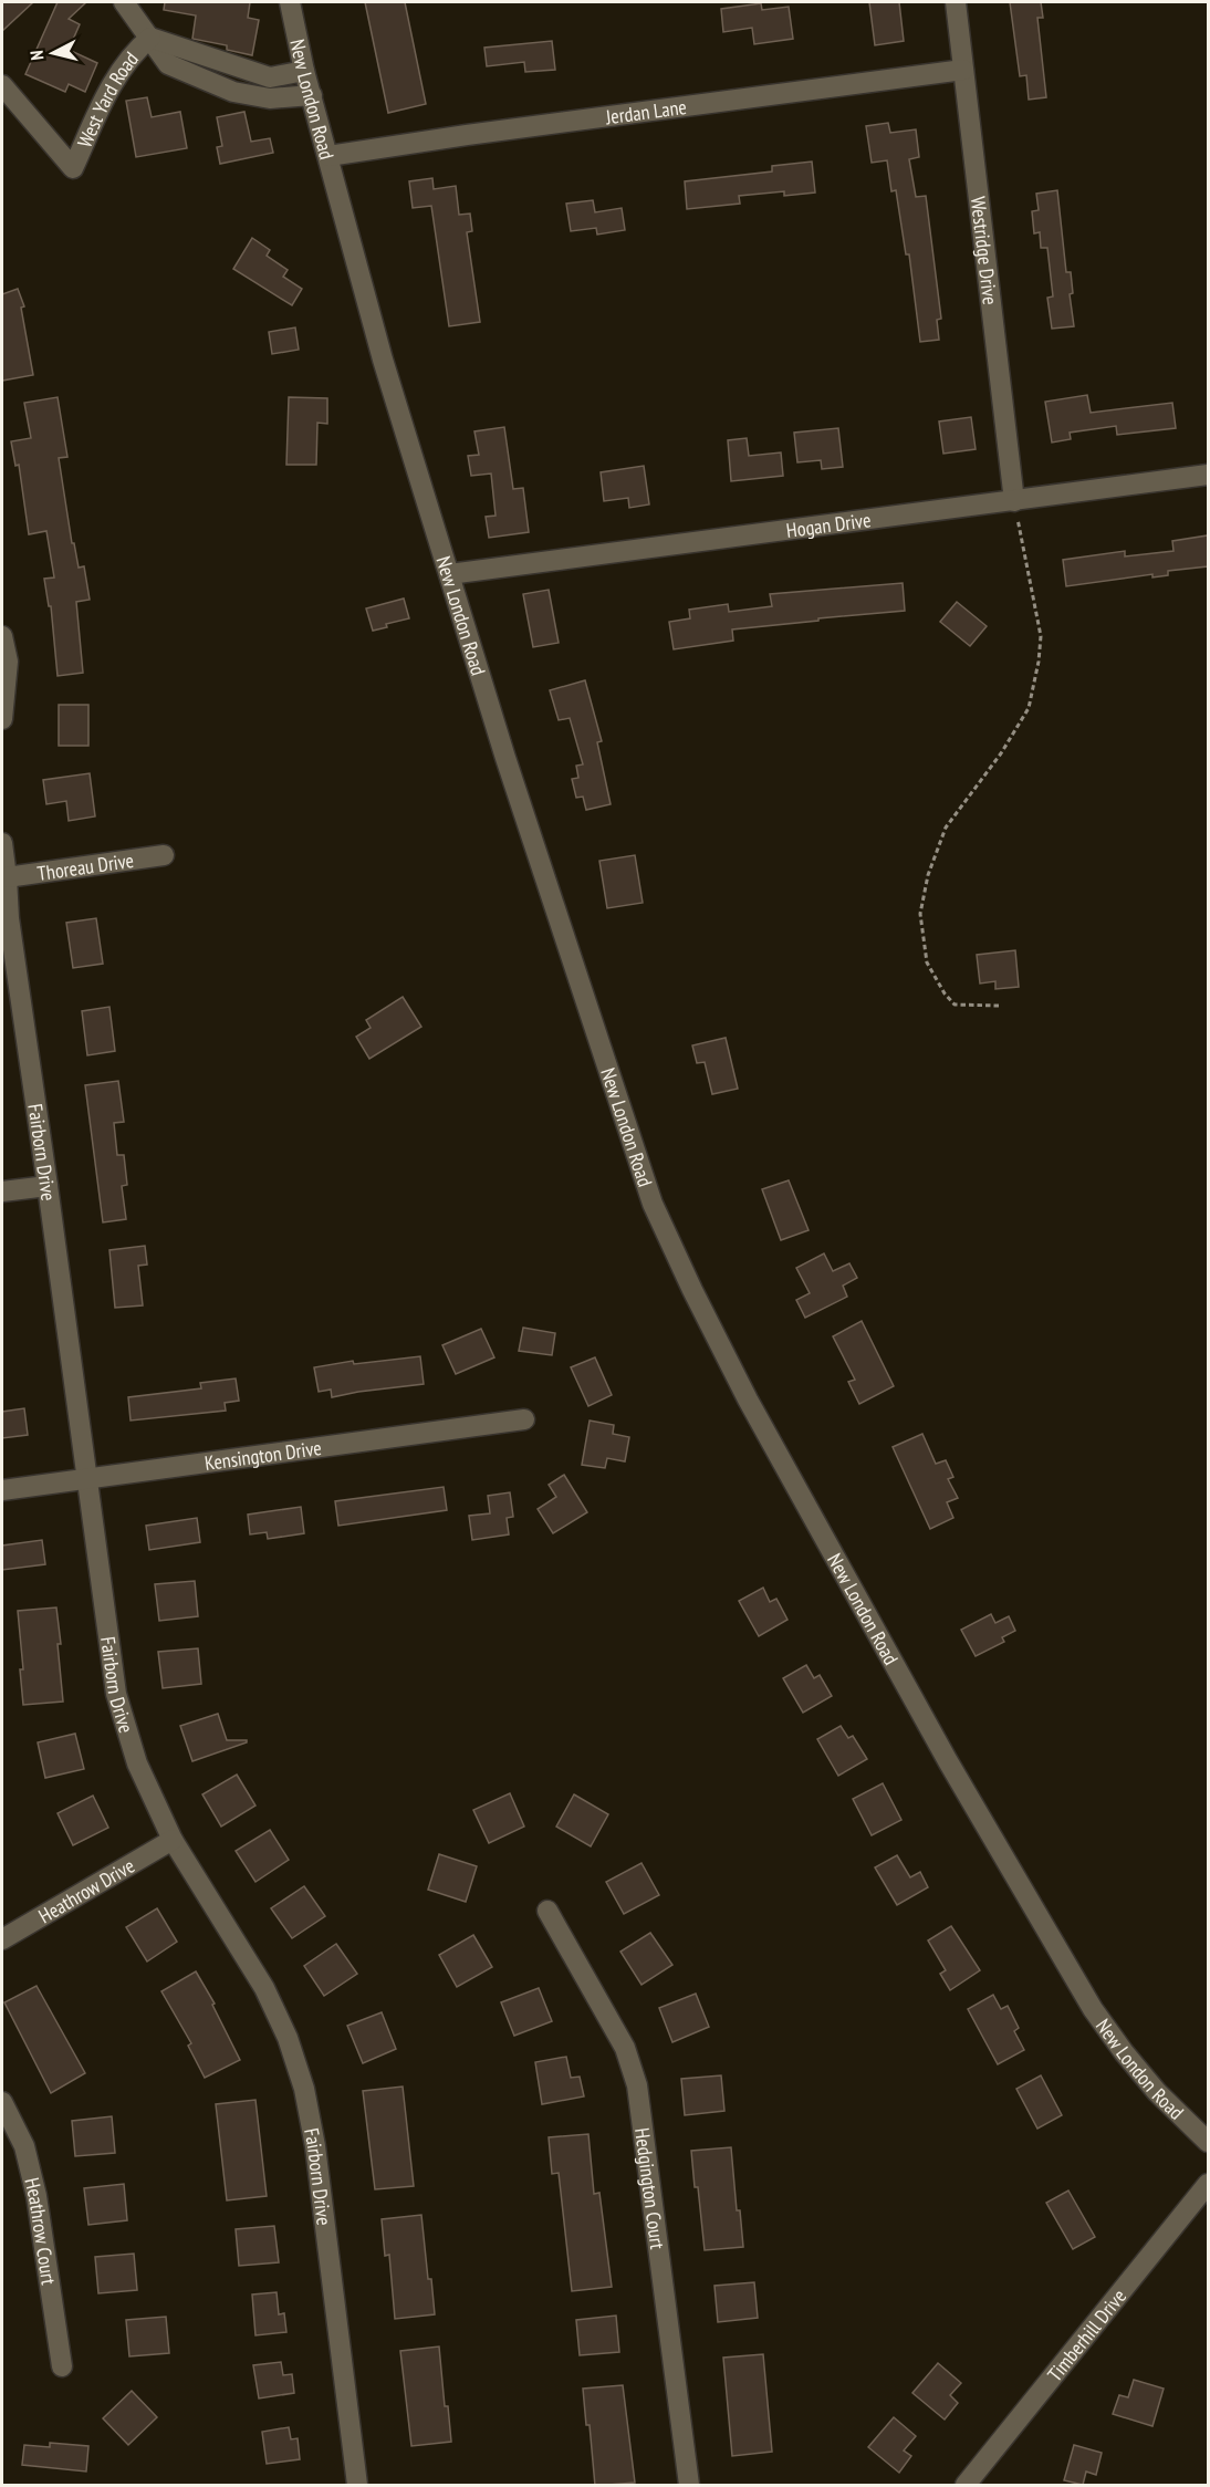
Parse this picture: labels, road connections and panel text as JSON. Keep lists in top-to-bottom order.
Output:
{
  "streets": {
    "street": [
      "New London Road",
      "West Yard Road",
      "Jerdan Lane",
      "Westridge Drive",
      "Hogan Drive",
      "Thoreau Drive",
      "Fairborn Drive",
      "Kensington Drive",
      "Heathrow Drive",
      "Hedgington Court",
      "Heathrow Court",
      "Timberhill Drive"
    ]
  },
  "crossings": [
    ["New London Road", "Jerdan Lane"],
    ["New London Road", "Hogan Drive"],
    ["Jerdan Lane", "Westridge Drive"],
    ["Westridge Drive", "Hogan Drive"],
    ["Thoreau Drive", "Fairborn Drive"],
    ["Fairborn Drive", "Kensington Drive"],
    ["Fairborn Drive", "Heathrow Drive"]
  ],
  "north": "left"
}
